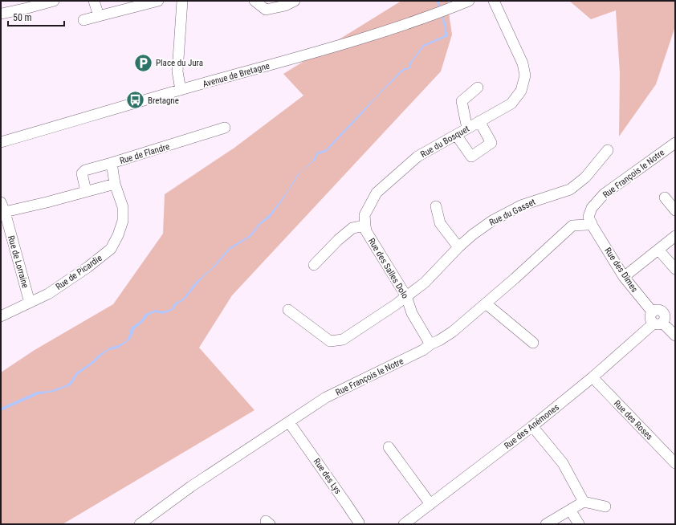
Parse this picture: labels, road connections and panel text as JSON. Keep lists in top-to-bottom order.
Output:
{
  "streets": {
    "street": [
      "Avenue de Bretagne",
      "Rue du Bosquet",
      "Rue de Flandre",
      "Rue François le Notre",
      "Rue du Gasset",
      "Rue de Lorraine",
      "Rue des Salles Dolo",
      "Rue des Dîmes",
      "Rue de Picardie",
      "Rue des Roses",
      "Rue des Anémones",
      "Rue des Lys"
    ]
  },
  "crossings": [
    ["Rue du Bosquet", "Rue des Salles Dolo"],
    ["Rue de Flandre", "Rue de Picardie"],
    ["Rue François le Notre", "Rue des Salles Dolo"],
    ["Rue François le Notre", "Rue des Dîmes"],
    ["Rue François le Notre", "Rue des Lys"],
    ["Rue du Gasset", "Rue des Salles Dolo"],
    ["Rue de Lorraine", "Rue de Picardie"],
    ["Rue des Dîmes", "Rue des Anémones"],
    ["Rue des Roses", "Rue des Anémones"]
  ],
  "places": {
    "parking": ["Place du Jura"],
    "bus stop": ["Bretagne"]
  },
  "scale_bar": "50 m"
}
